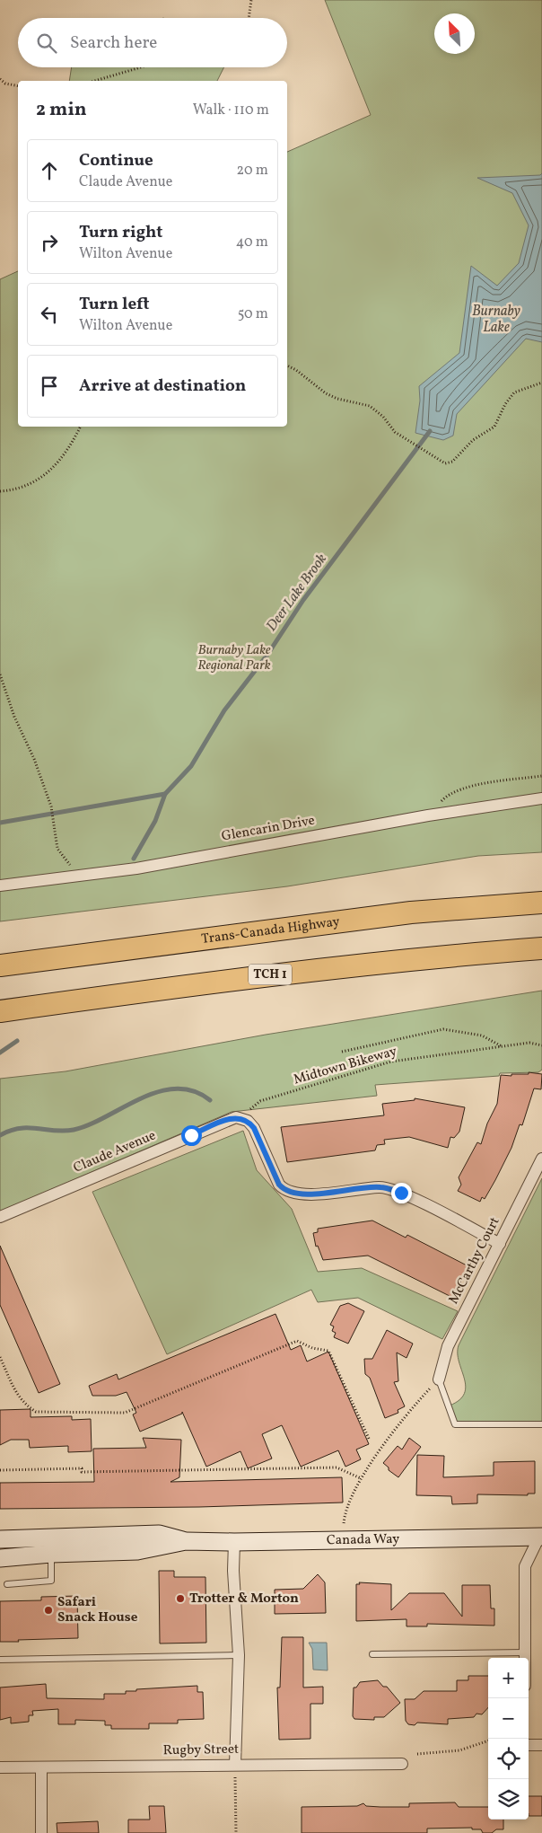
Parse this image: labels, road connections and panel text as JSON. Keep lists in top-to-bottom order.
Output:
{
  "streets": {
    "highway": ["Trans-Canada Highway", "TCH 1"],
    "main road": ["Canada Way"],
    "street": [
      "Glencarin Drive",
      "Claude Avenue",
      "McCarthy Court",
      "Rugby Street"
    ],
    "path": ["Midtown Bikeway"]
  },
  "crossings": [
    ["Midtown Bikeway", "Claude Avenue"]
  ],
  "water": ["Burnaby Lake", "Deer Lake Brook"],
  "parks": ["Burnaby Lake Regional Park"],
  "places": ["Trotter & Morton", "Safari Snack House"],
  "north": "top left",
  "page": {
    "search": "Search here",
    "heading": ["2 min", "Walk · 110 m"],
    "list": [
      ["Continue", "Claude Avenue", "20 m"],
      ["Turn right", "Wilton Avenue", "40 m"],
      ["Turn left", "Wilton Avenue", "50 m"],
      "Arrive at destination"
    ],
    "map_buttons": ["+", "−"]
  }
}
